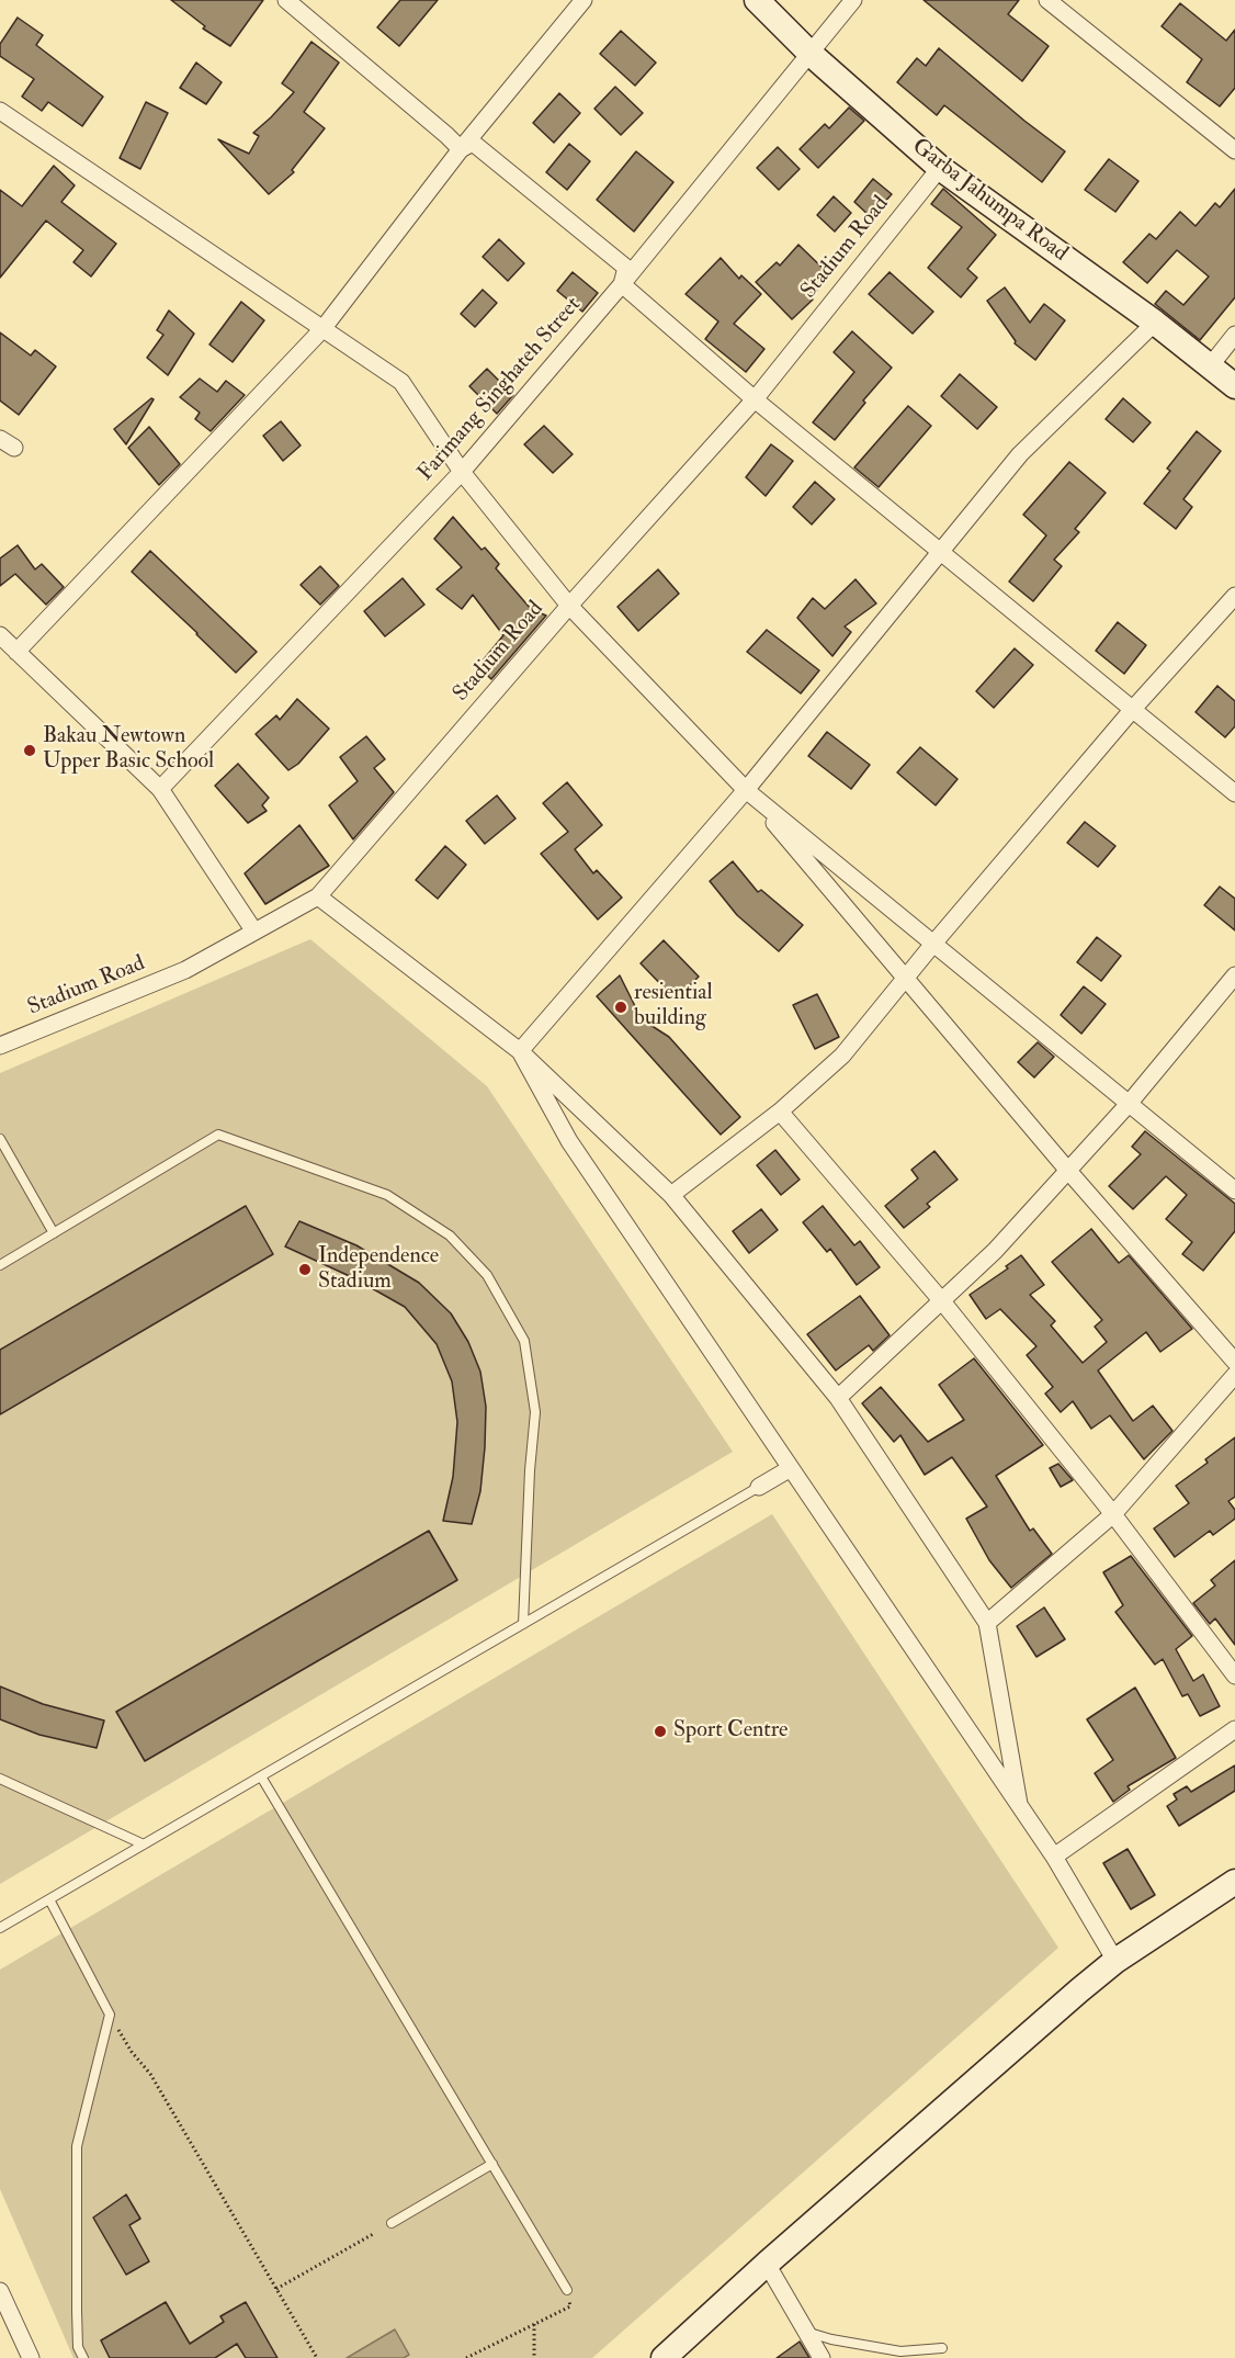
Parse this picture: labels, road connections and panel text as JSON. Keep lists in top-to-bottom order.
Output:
{
  "streets": {
    "street": ["Garba Jahumpa Road", "Stadium Road", "Farimang Singhateh Street"]
  },
  "crossings": [
    ["Garba Jahumpa Road", "Stadium Road"],
    ["Garba Jahumpa Road", "Farimang Singhateh Street"]
  ],
  "places": [
    "Bakau Newtown Upper Basic School",
    "resiential building",
    "Independence Stadium",
    "Sport Centre"
  ]
}
